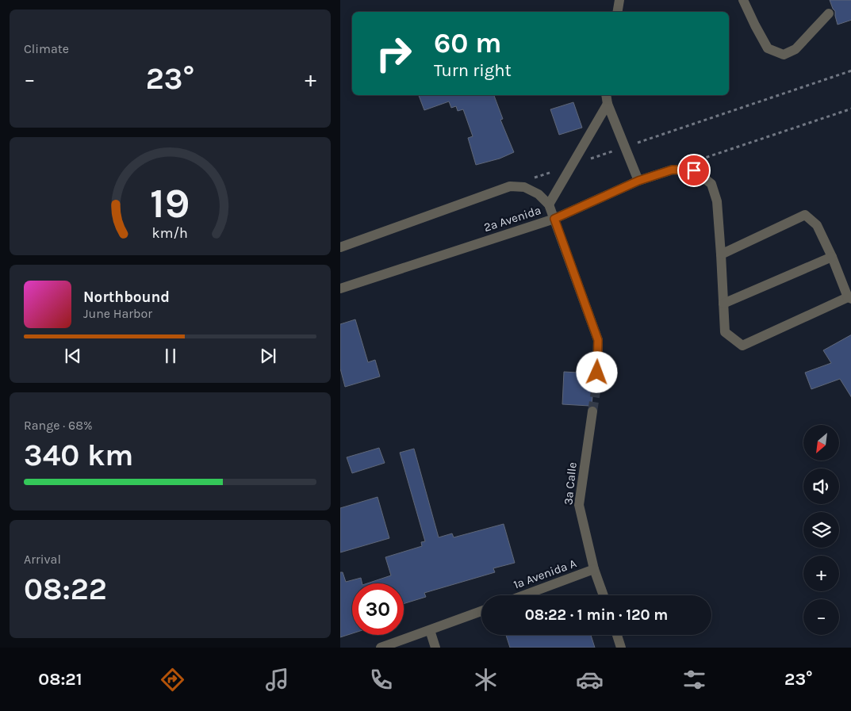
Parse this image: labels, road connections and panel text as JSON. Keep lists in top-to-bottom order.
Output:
{
  "streets": {
    "street": ["2a Avenida", "3a Calle", "1a Avenida A"]
  },
  "crossings": [
    ["3a Calle", "1a Avenida A"]
  ],
  "north": "bottom left",
  "page": {
    "tile": [
      "Climate",
      ["Range · 68%", "340 km"],
      ["Arrival", "08:22"]
    ],
    "turn": ["60 m", "Turn right"],
    "heat": ["−", "23°", "+"],
    "song": ["Northbound", "June Harbor"],
    "map_buttons": ["+", "−"],
    "limit": "30",
    "trip": "08:22 · 1 min · 120 m",
    "tabs": ["08:21", "23°"],
    "gauge": ["19", "km/h"]
  }
}
